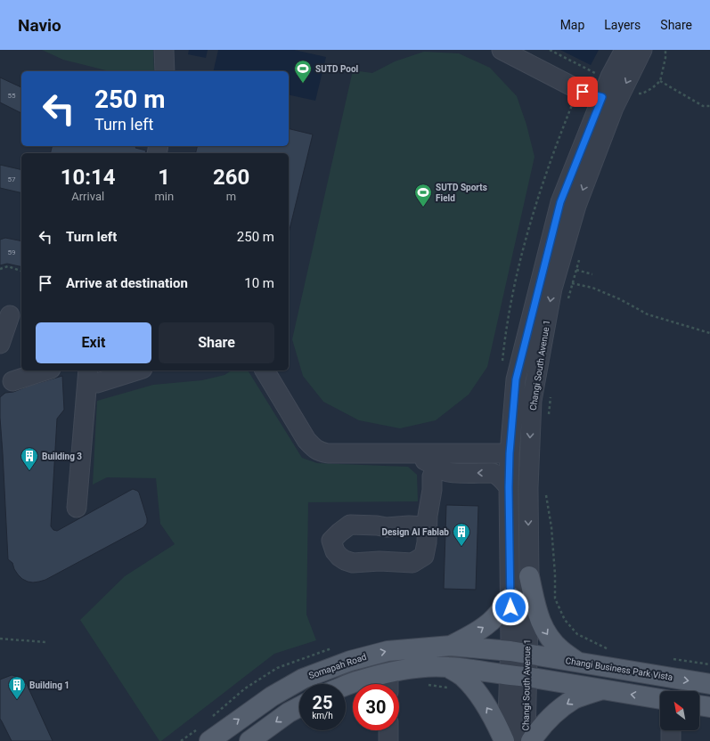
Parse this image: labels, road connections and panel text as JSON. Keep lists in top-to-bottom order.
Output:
{
  "streets": {
    "main road": ["Somapah Road", "Changi Business Park Vista"],
    "street": ["Changi South Avenue 1"]
  },
  "crossings": [
    ["Changi South Avenue 1", "Somapah Road"],
    ["Changi South Avenue 1", "Changi Business Park Vista"],
    ["Somapah Road", "Changi Business Park Vista"]
  ],
  "places": {
    "sports": ["SUTD Pool", "SUTD Sports Field"],
    "building": ["Building 3", "Design AI Fablab", "Building 1"]
  },
  "house_numbers": ["55", "57", "59"],
  "north": "top left",
  "page": {
    "header": "Navio",
    "nav": ["Map", "Layers", "Share"],
    "turn": ["250 m", "Turn left"],
    "eta": [
      "10:14",
      "Arrival",
      "1",
      "min",
      "260",
      "m"
    ],
    "list": [
      {
        "name": "Turn left",
        "value": "250 m"
      },
      {
        "name": "Arrive at destination",
        "value": "10 m"
      }
    ],
    "buttons": ["Exit", "Share"],
    "speed": "25 km/h",
    "limit": "30"
  }
}
